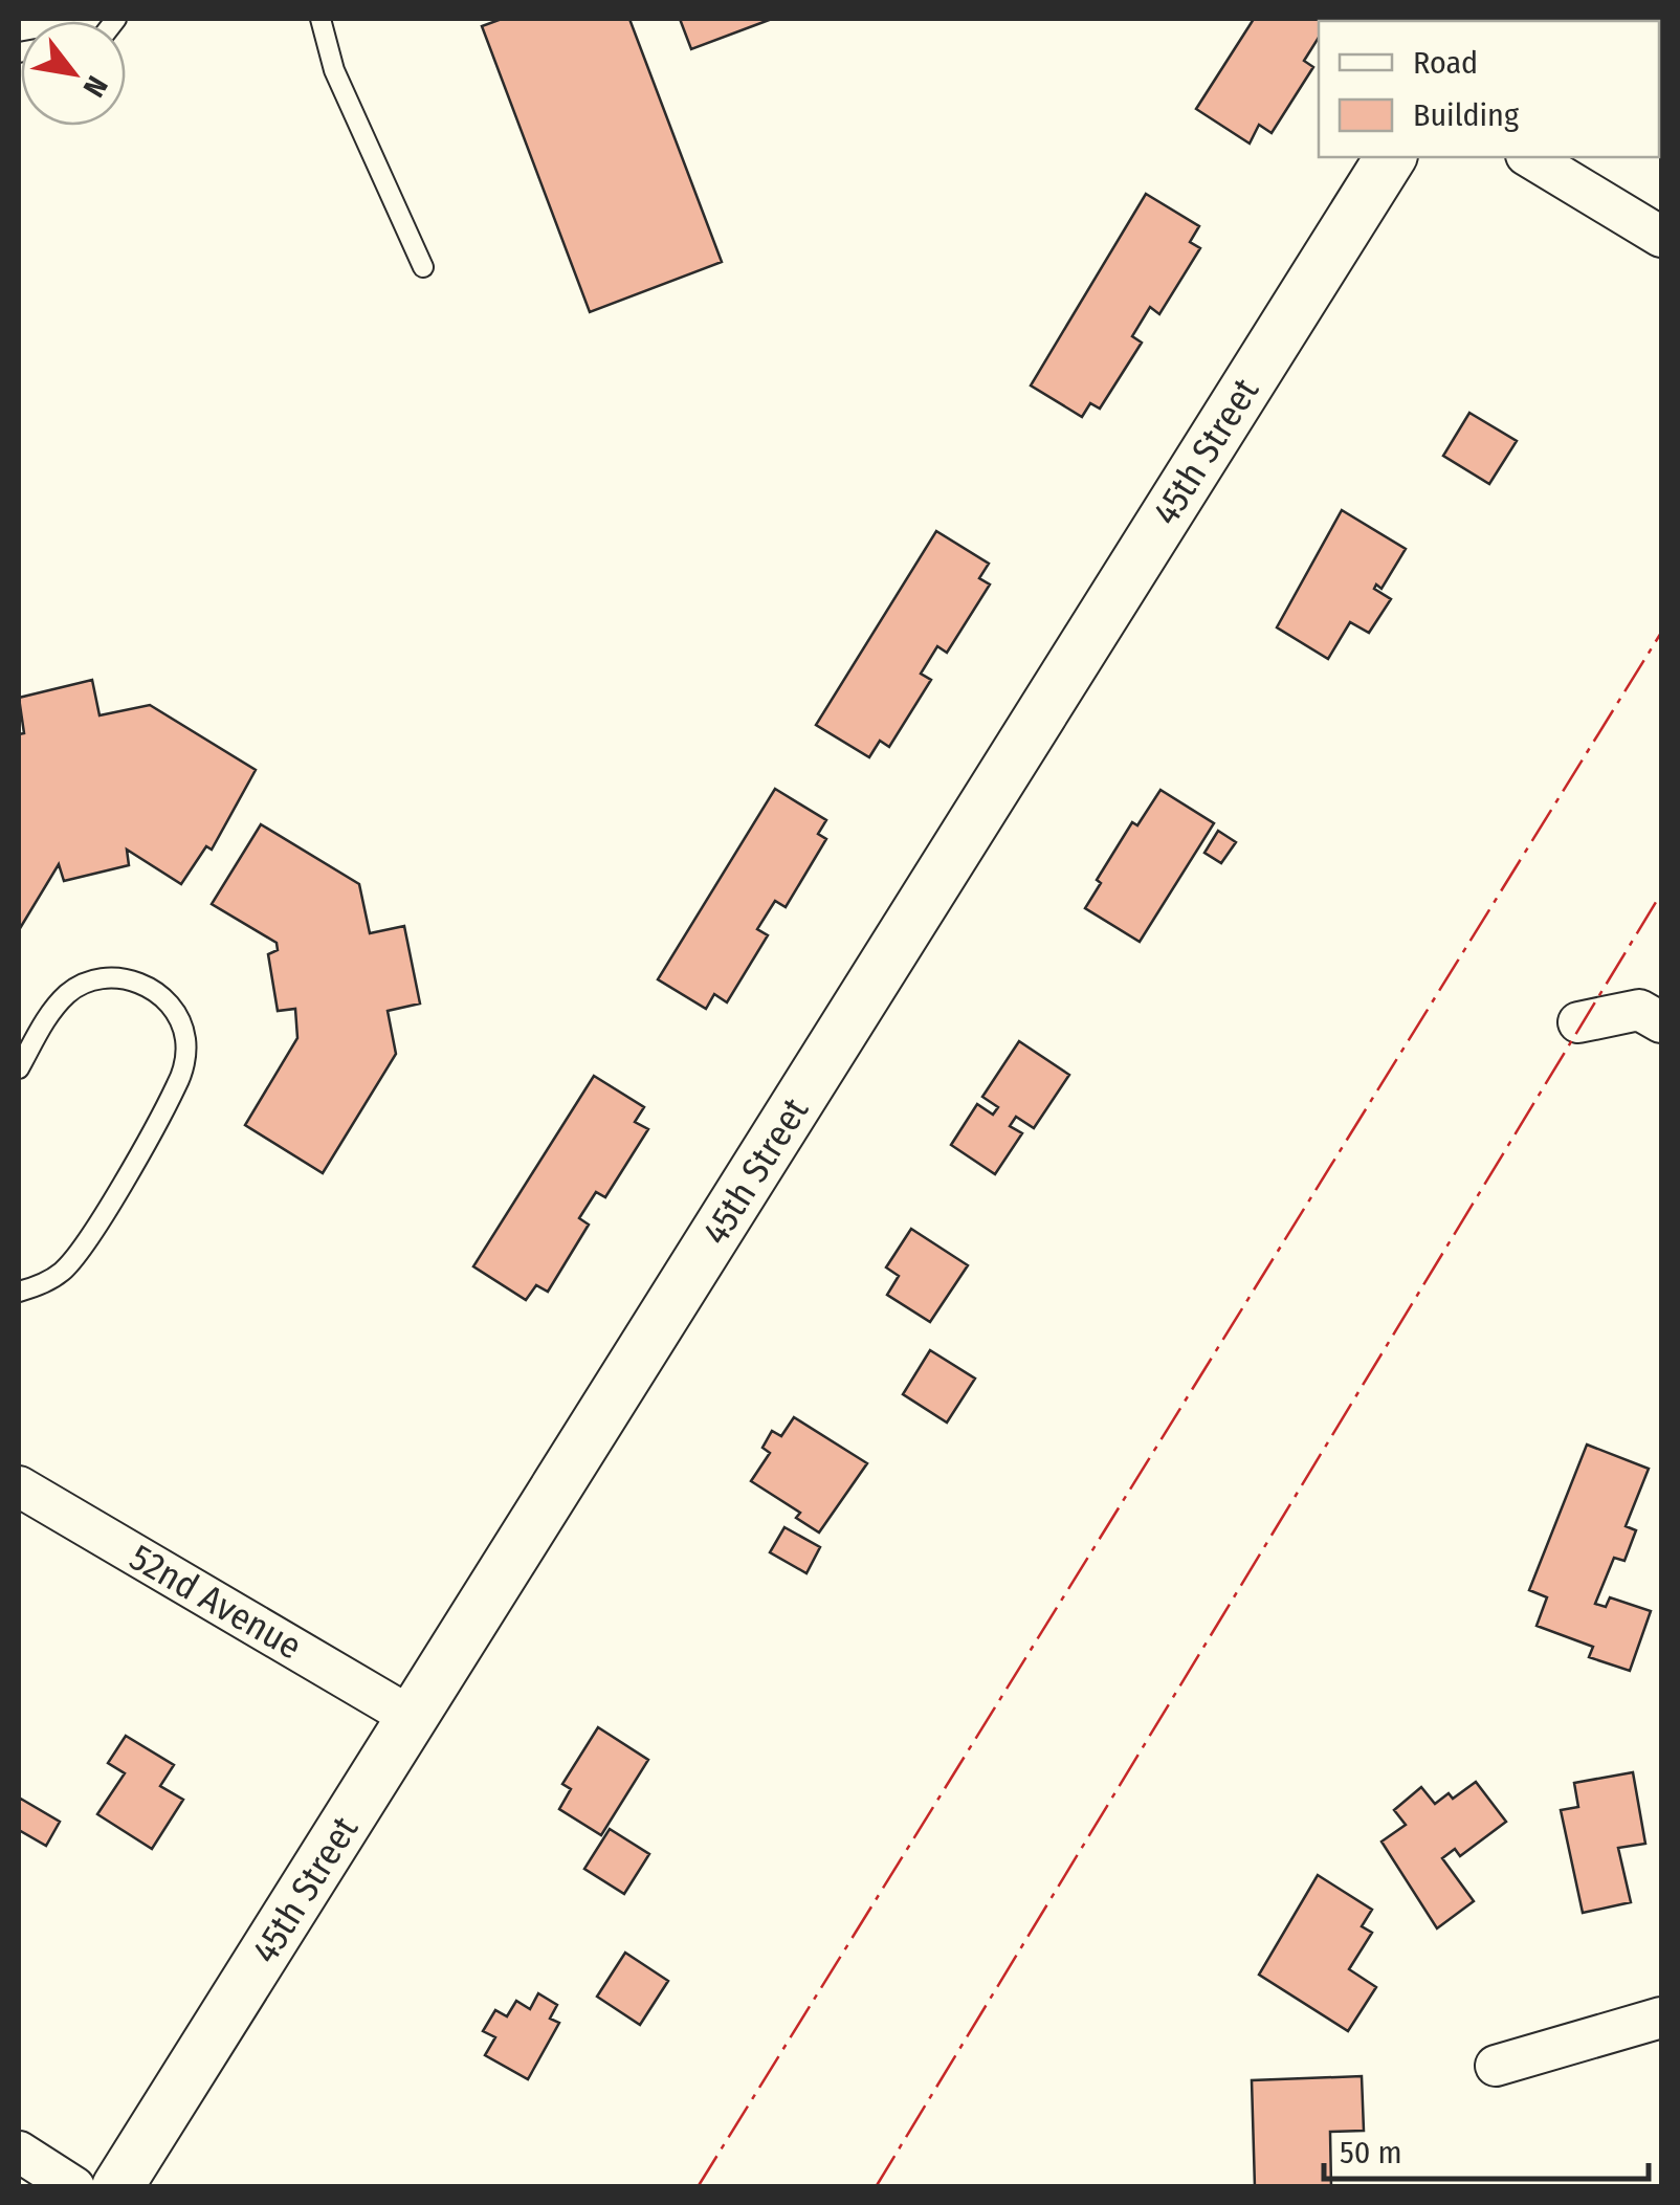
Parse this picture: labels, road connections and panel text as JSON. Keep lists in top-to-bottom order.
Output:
{
  "streets": {
    "street": ["45th Street", "52nd Avenue"]
  },
  "crossings": [
    ["45th Street", "52nd Avenue"]
  ],
  "legend": ["Road", "Building"],
  "scale_bar": "50 m",
  "north": "bottom right"
}
